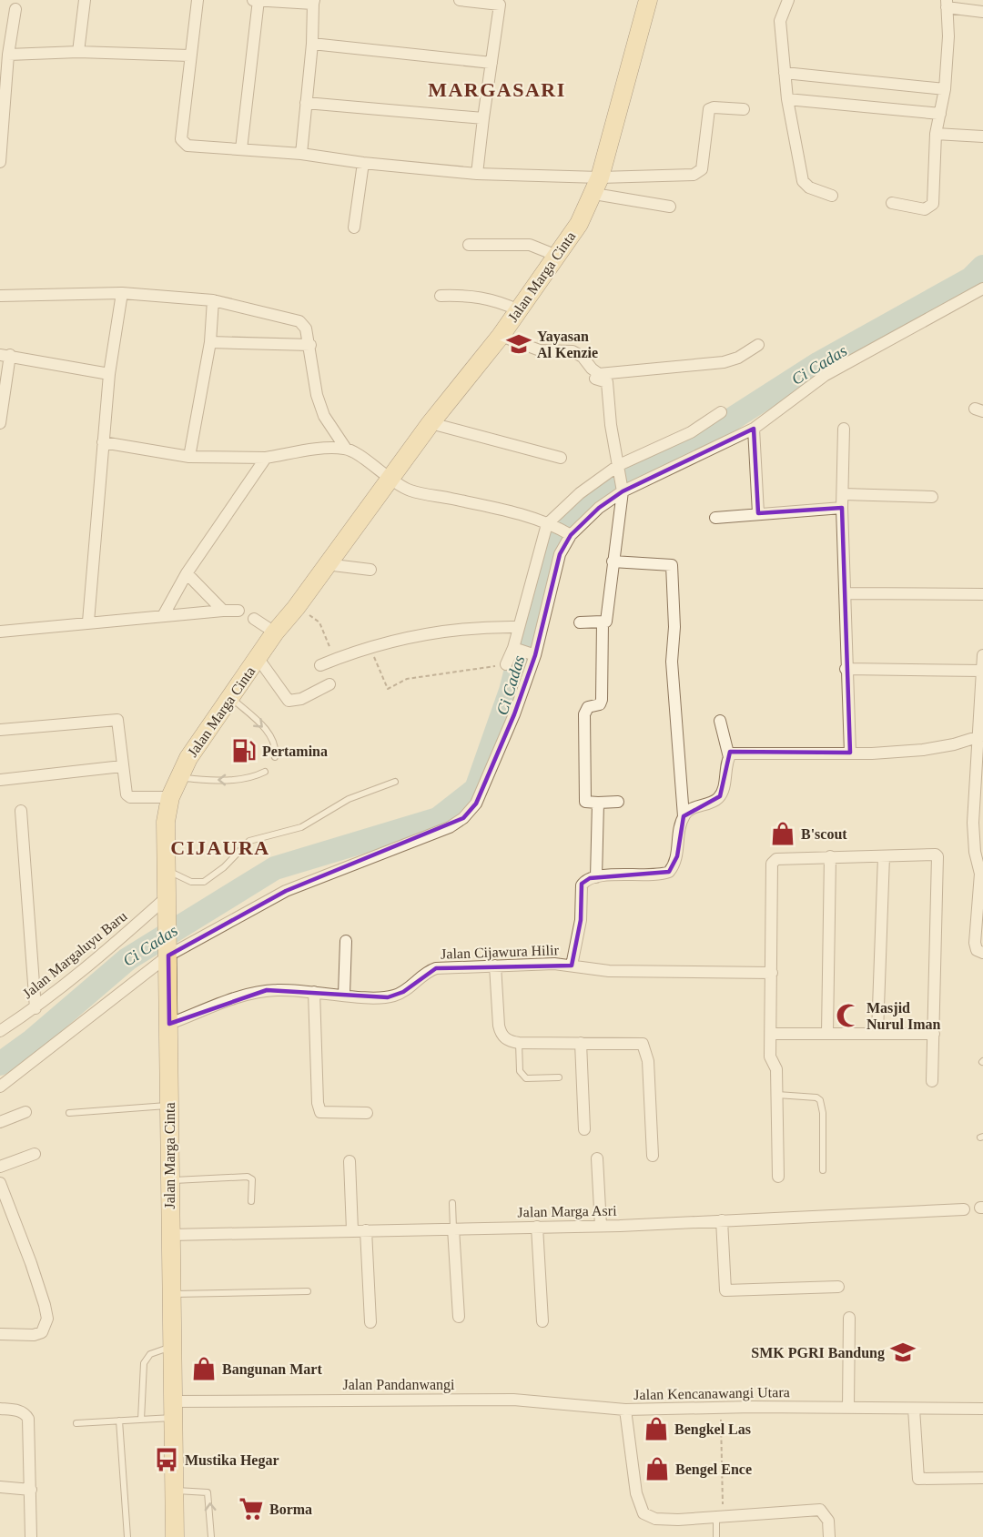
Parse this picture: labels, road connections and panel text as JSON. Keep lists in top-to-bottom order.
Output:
{
  "streets": {
    "main road": ["Jalan Marga Cinta"],
    "street": [
      "Jalan Cijawura Hilir",
      "Jalan Margaluyu Baru",
      "Jalan Marga Asri",
      "Jalan Pandanwangi",
      "Jalan Kencanawangi Utara"
    ]
  },
  "crossings": [
    ["Jalan Marga Cinta", "Jalan Cijawura Hilir"],
    ["Jalan Marga Cinta", "Jalan Margaluyu Baru"],
    ["Jalan Marga Cinta", "Jalan Marga Asri"],
    ["Jalan Marga Cinta", "Jalan Pandanwangi"],
    ["Jalan Pandanwangi", "Jalan Kencanawangi Utara"]
  ],
  "districts": ["MARGASARI", "CIJAURA"],
  "water": ["Ci Cadas"],
  "places": {
    "school or university": ["Yayasan Al Kenzie", "SMK PGRI Bandung"],
    "fuel station": ["Pertamina"],
    "shop": [
      "B'scout",
      "Bangunan Mart",
      "Bengkel Las",
      "Bengel Ence"
    ],
    "mosque": ["Masjid Nurul Iman"],
    "bus stop": ["Mustika Hegar"],
    "supermarket": ["Borma"]
  }
}
